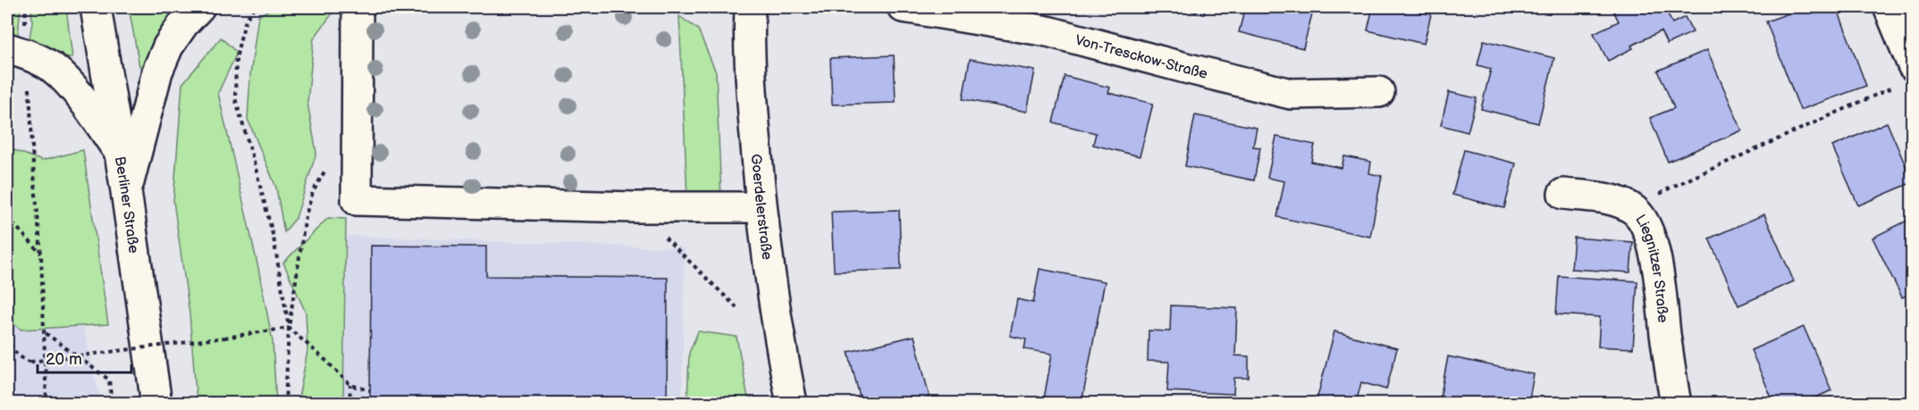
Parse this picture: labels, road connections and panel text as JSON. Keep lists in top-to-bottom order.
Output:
{
  "streets": {
    "main road": [
      "Von-Tresckow-Straße",
      "Berliner Straße",
      "Goerdelerstraße",
      "Liegnitzer Straße"
    ]
  },
  "scale_bar": "20 m"
}
